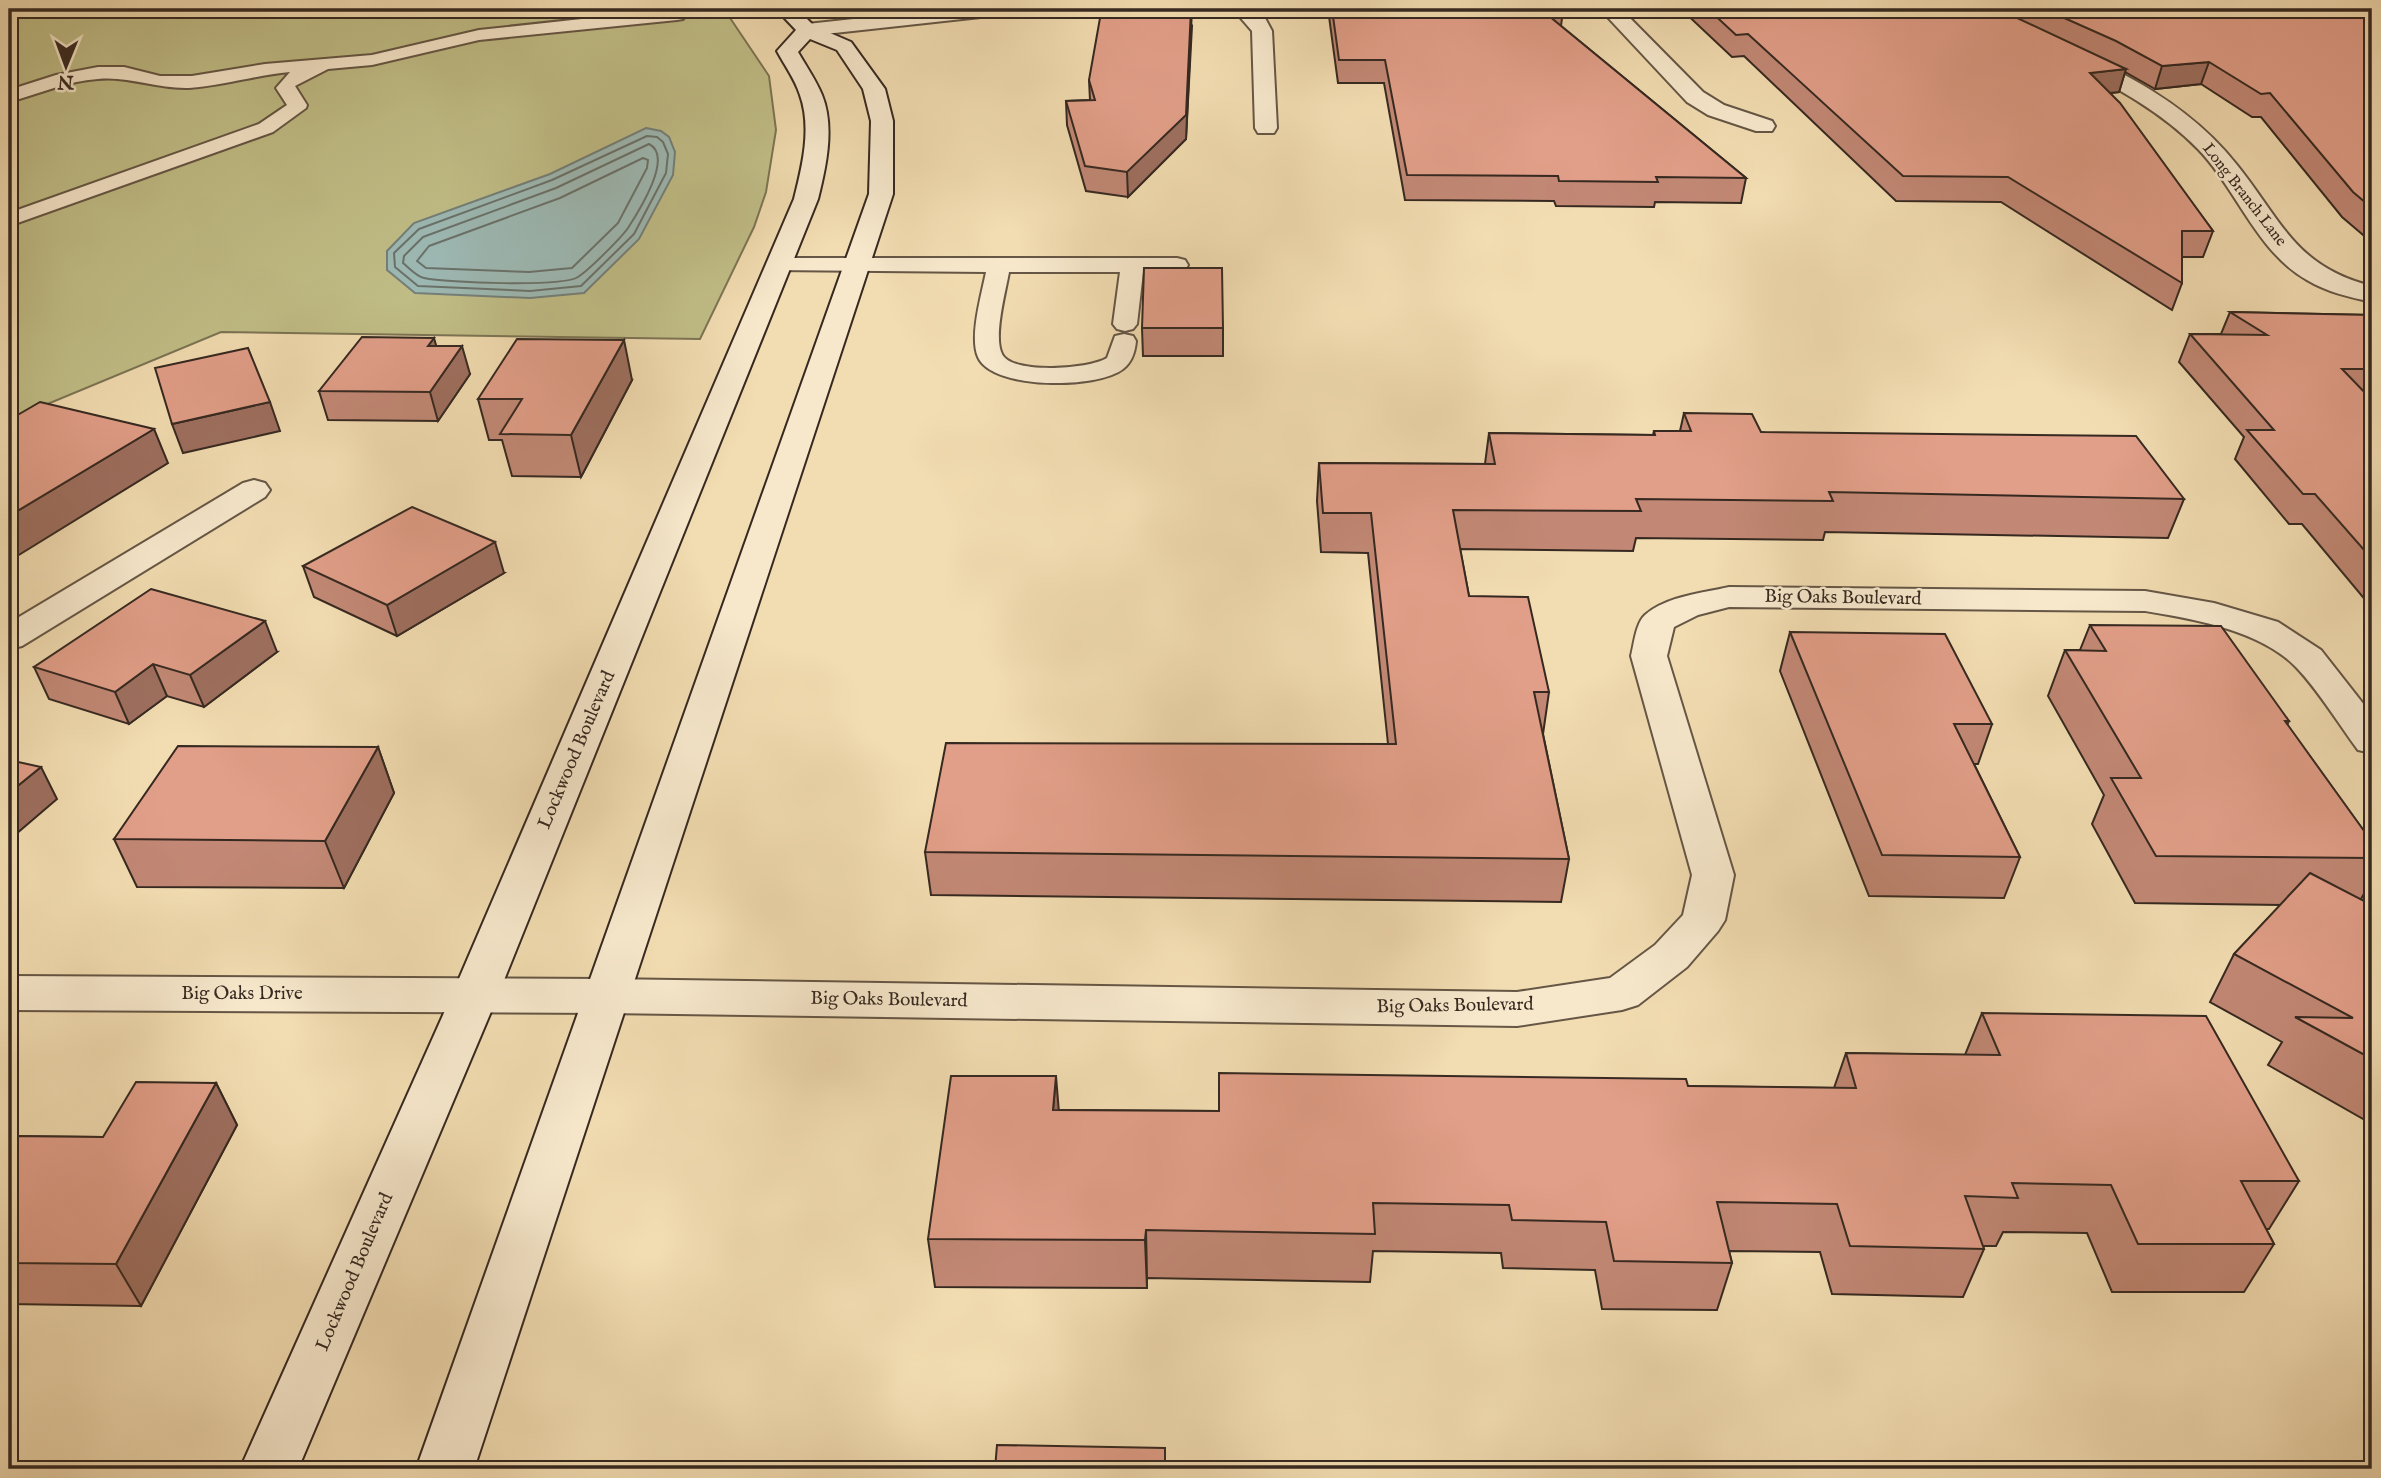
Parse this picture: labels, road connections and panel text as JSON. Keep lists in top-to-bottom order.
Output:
{
  "streets": {
    "street": [
      "Long Branch Lane",
      "Big Oaks Boulevard",
      "Lockwood Boulevard",
      "Big Oaks Drive"
    ]
  },
  "crossings": [
    ["Big Oaks Boulevard", "Lockwood Boulevard"],
    ["Big Oaks Boulevard", "Big Oaks Drive"],
    ["Lockwood Boulevard", "Big Oaks Drive"]
  ],
  "north": "bottom"
}
